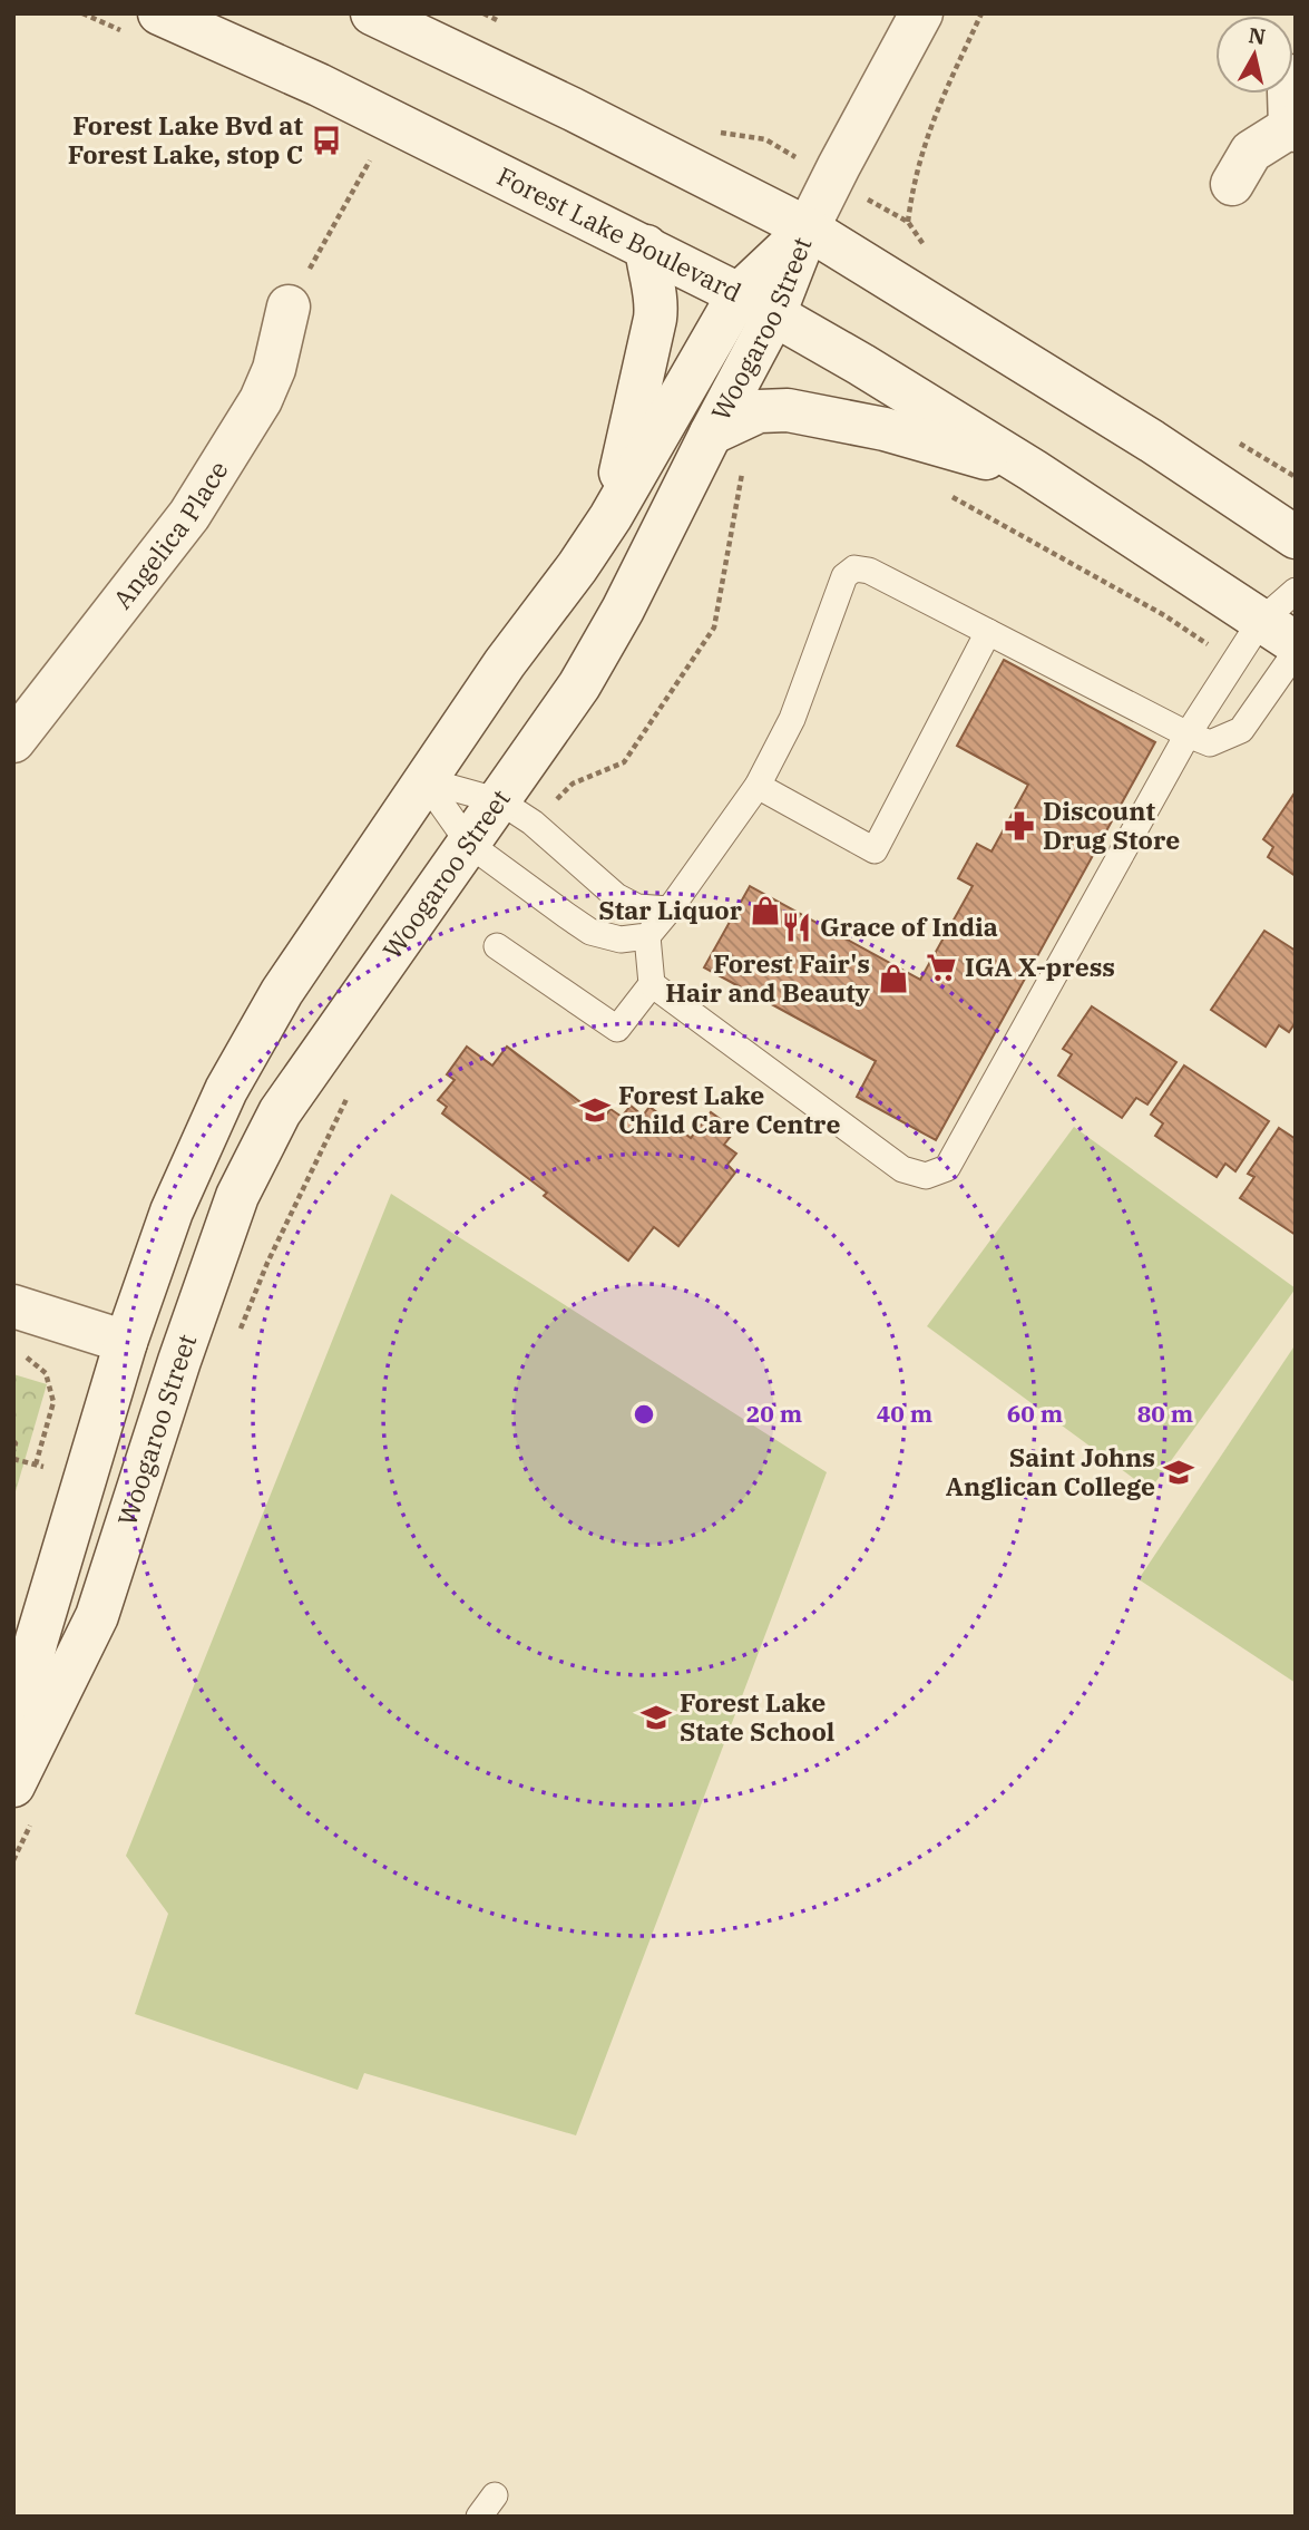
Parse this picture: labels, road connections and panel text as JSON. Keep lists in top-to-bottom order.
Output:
{
  "streets": {
    "main road": ["Forest Lake Boulevard", "Woogaroo Street", "Angelica Place"]
  },
  "crossings": [
    ["Forest Lake Boulevard", "Woogaroo Street"]
  ],
  "places": {
    "bus stop": ["Forest Lake Bvd at Forest Lake, stop C"],
    "pharmacy": ["Discount Drug Store"],
    "shop": ["Star Liquor", "Forest Fair's Hair and Beauty"],
    "restaurant": ["Grace of India"],
    "supermarket": ["IGA X-press"],
    "school or university": ["Forest Lake Child Care Centre", "Saint Johns Anglican College", "Forest Lake State School"]
  },
  "north": "top",
  "rings": [
    "20 m",
    "40 m",
    "60 m",
    "80 m"
  ]
}
